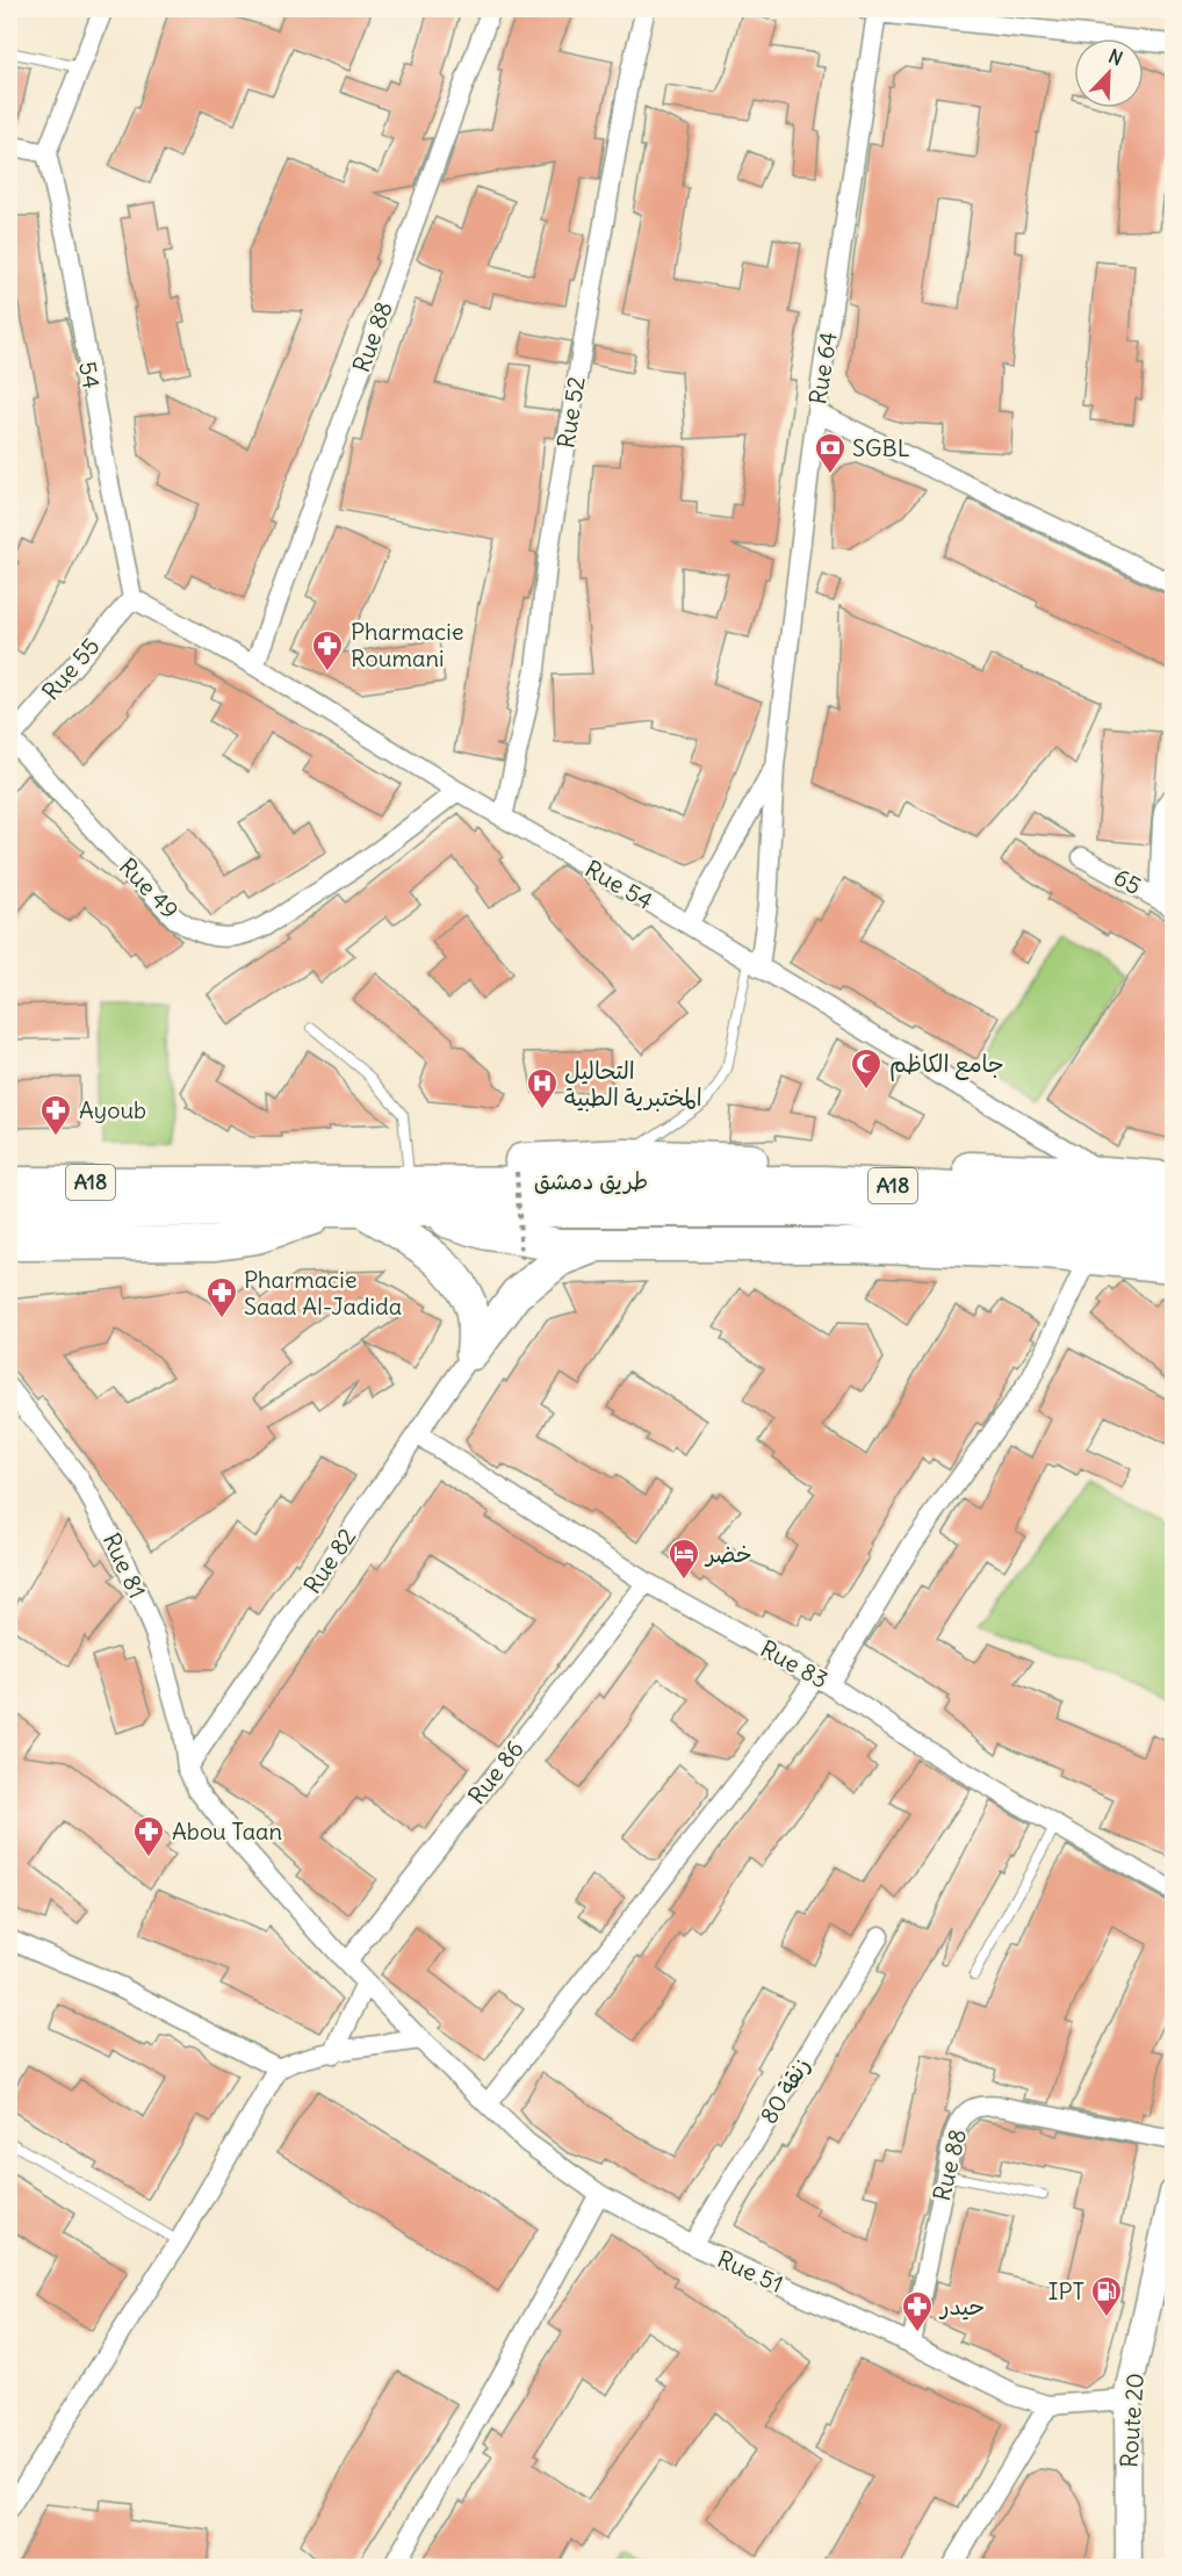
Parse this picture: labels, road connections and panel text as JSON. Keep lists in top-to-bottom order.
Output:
{
  "streets": {
    "highway": ["طريق دمشق", "A18"],
    "main road": ["Route 20"],
    "street": [
      "Rue 88",
      "Rue 64",
      "54",
      "Rue 52",
      "Rue 55",
      "65",
      "Rue 54",
      "Rue 49",
      "Rue 82",
      "Rue 81",
      "Rue 83",
      "Rue 86",
      "زنقة 80",
      "Rue 51"
    ]
  },
  "crossings": [
    ["Rue 88", "Rue 54"],
    ["Rue 88", "Rue 51"],
    ["Rue 64", "Rue 54"],
    ["54", "Rue 55"],
    ["54", "Rue 54"],
    ["Rue 52", "Rue 54"],
    ["Rue 55", "Rue 54"],
    ["Rue 55", "Rue 49"],
    ["Rue 54", "Rue 49"],
    ["Rue 82", "Rue 81"],
    ["Rue 82", "Rue 83"],
    ["Rue 82", "Rue 51"],
    ["Rue 81", "Rue 51"],
    ["Rue 83", "Rue 86"],
    ["Rue 86", "Rue 51"],
    ["زنقة 80", "Rue 51"],
    ["Rue 51", "Route 20"]
  ],
  "places": {
    "bank": ["SGBL"],
    "pharmacy": [
      "Pharmacie Roumani",
      "Ayoub",
      "Pharmacie Saad Al-Jadida",
      "Abou Taan",
      "حيدر"
    ],
    "mosque": ["جامع الكاظم"],
    "hospital": ["التحاليل المختبرية الطبية"],
    "hotel": ["خضر"],
    "fuel station": ["IPT"]
  },
  "north": "top right"
}
